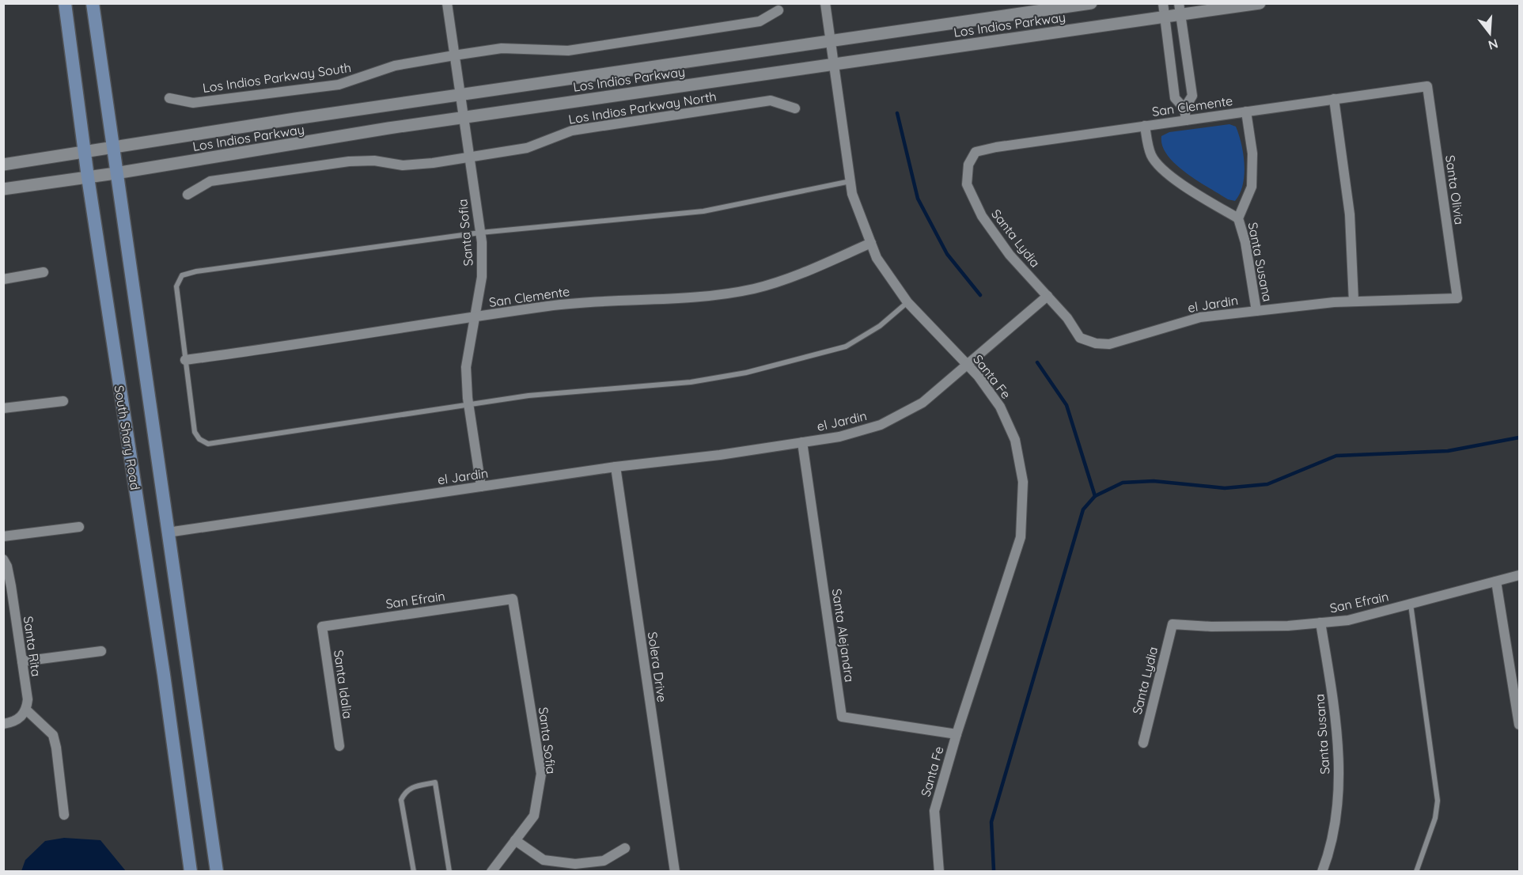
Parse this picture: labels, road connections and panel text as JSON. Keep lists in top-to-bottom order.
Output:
{
  "streets": {
    "main road": ["South Shary Road"],
    "street": [
      "Los Indios Parkway",
      "Los Indios Parkway South",
      "San Clemente",
      "Los Indios Parkway North",
      "Santa Olivia",
      "Santa Sofia",
      "Santa Lydia",
      "Santa Susana",
      "el Jardin",
      "Santa Fe",
      "San Efrain",
      "Santa Alejandra",
      "Santa Rita",
      "Solera Drive",
      "Santa Idalia"
    ]
  },
  "crossings": [
    ["Los Indios Parkway", "Santa Sofia"],
    ["Los Indios Parkway", "Santa Fe"],
    ["Los Indios Parkway", "South Shary Road"],
    ["Los Indios Parkway South", "Santa Sofia"],
    ["San Clemente", "Santa Olivia"],
    ["San Clemente", "Santa Sofia"],
    ["San Clemente", "Santa Lydia"],
    ["San Clemente", "Santa Susana"],
    ["San Clemente", "Santa Fe"],
    ["Los Indios Parkway North", "Santa Sofia"],
    ["Santa Olivia", "el Jardin"],
    ["Santa Sofia", "el Jardin"],
    ["Santa Sofia", "San Efrain"],
    ["Santa Lydia", "el Jardin"],
    ["Santa Lydia", "San Efrain"],
    ["Santa Susana", "el Jardin"],
    ["Santa Susana", "San Efrain"],
    ["el Jardin", "Santa Fe"],
    ["el Jardin", "South Shary Road"],
    ["el Jardin", "Santa Alejandra"],
    ["el Jardin", "Solera Drive"],
    ["Santa Fe", "Santa Alejandra"],
    ["San Efrain", "Santa Idalia"]
  ],
  "north": "bottom"
}
